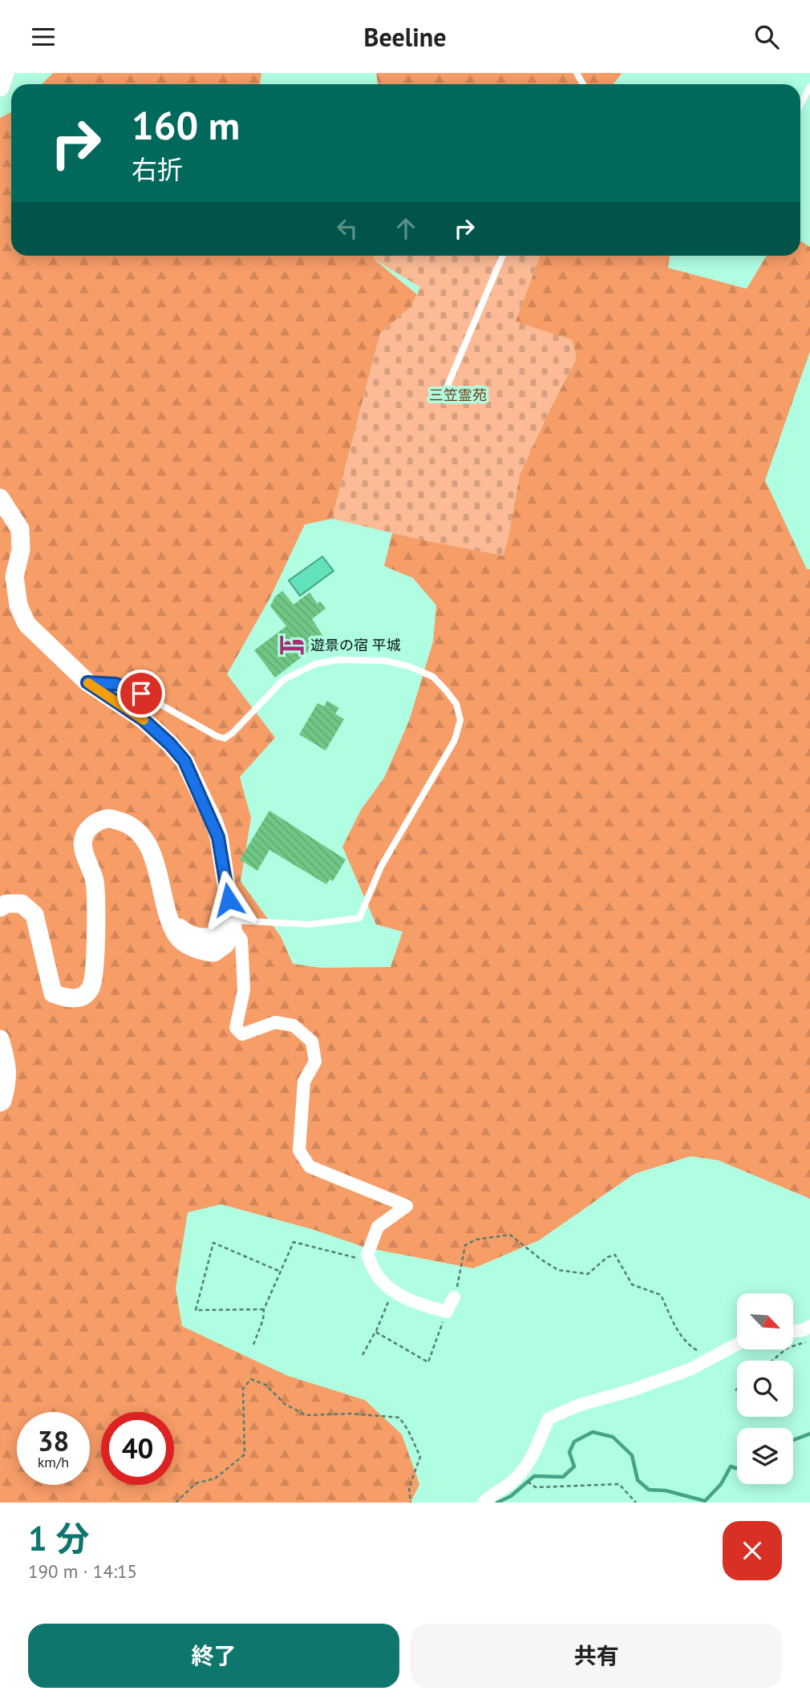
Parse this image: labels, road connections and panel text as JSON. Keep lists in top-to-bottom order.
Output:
{
  "parks": ["三笠霊苑"],
  "places": {
    "hotel": ["遊景の宿 平城"]
  },
  "north": "bottom right",
  "page": {
    "header": "Beeline",
    "turn": ["160 m", "右折"],
    "speed": "38 km/h",
    "limit": "40",
    "heading": ["1 分", "190 m · 14:15"],
    "buttons": ["終了", "共有"]
  }
}
